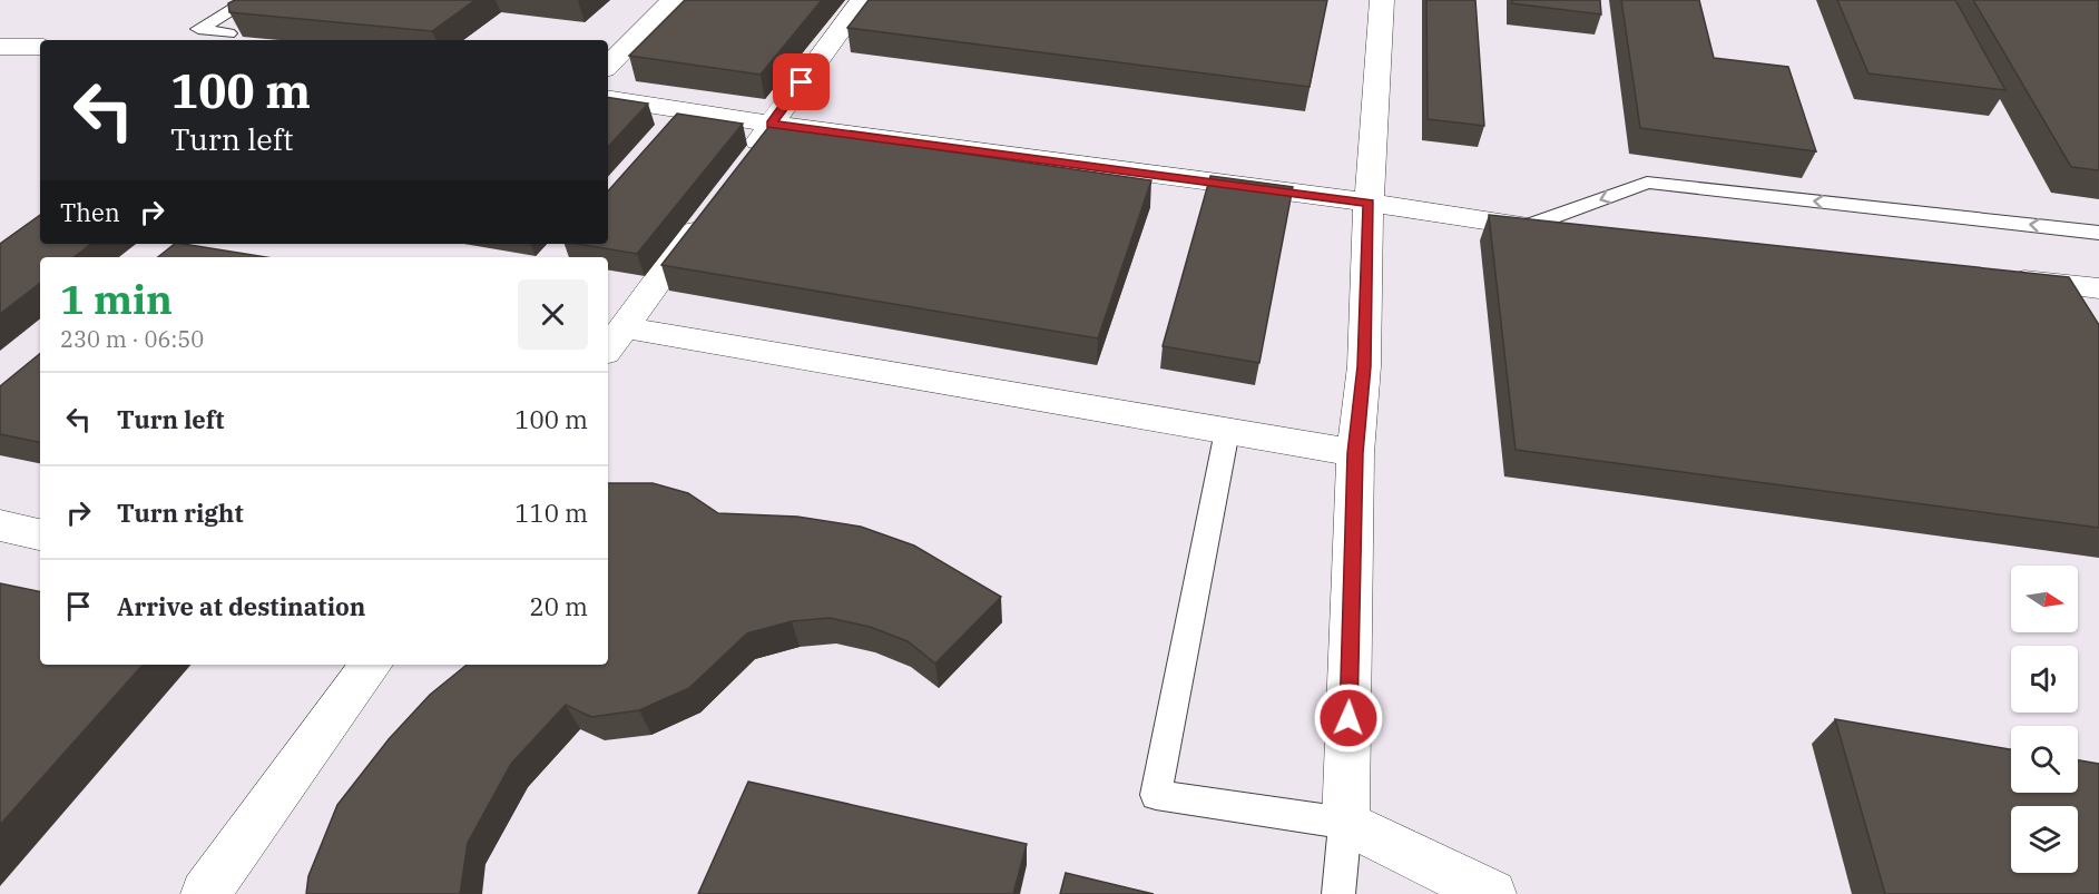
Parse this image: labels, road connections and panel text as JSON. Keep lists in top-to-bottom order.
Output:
{
  "north": "right",
  "page": {
    "turn": ["100 m", "Turn left"],
    "then": "Then",
    "heading": ["1 min", "230 m · 06:50"],
    "list": [
      {
        "name": "Turn left",
        "value": "100 m"
      },
      {
        "name": "Turn right",
        "value": "110 m"
      },
      {
        "name": "Arrive at destination",
        "value": "20 m"
      }
    ]
  }
}
